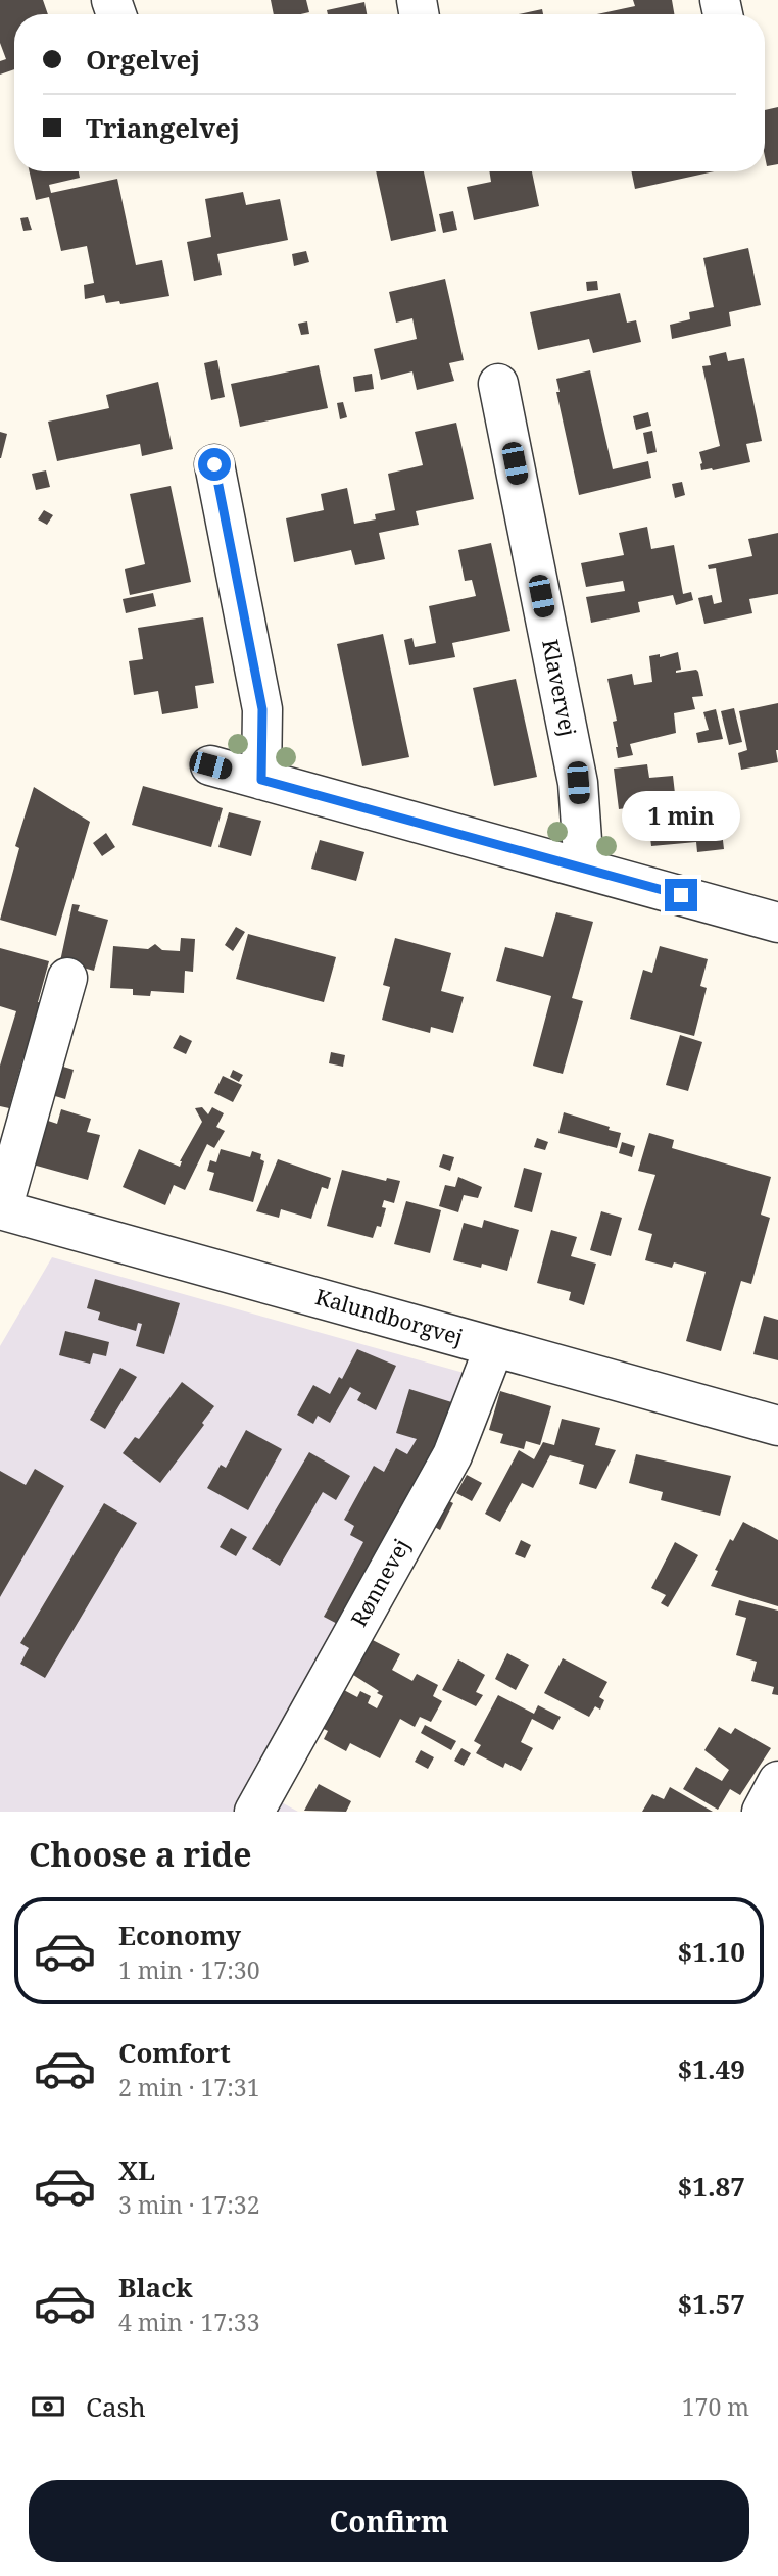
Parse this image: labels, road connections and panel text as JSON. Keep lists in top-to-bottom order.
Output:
{
  "streets": {
    "street": ["Klavervej", "Kalundborgvej", "Rønnevej"]
  },
  "crossings": [
    ["Kalundborgvej", "Rønnevej"]
  ],
  "page": {
    "banner": ["Orgelvej", "Triangelvej"],
    "bubble": "1 min",
    "heading": "Choose a ride",
    "list": [
      {
        "name": "Economy",
        "note": "1 min · 17:30",
        "value": "$1.10"
      },
      {
        "name": "Comfort",
        "note": "2 min · 17:31",
        "value": "$1.49"
      },
      {
        "name": "XL",
        "note": "3 min · 17:32",
        "value": "$1.87"
      },
      {
        "name": "Black",
        "note": "4 min · 17:33",
        "value": "$1.57"
      }
    ],
    "pay": ["Cash", "170 m"],
    "buttons": "Confirm"
  }
}
